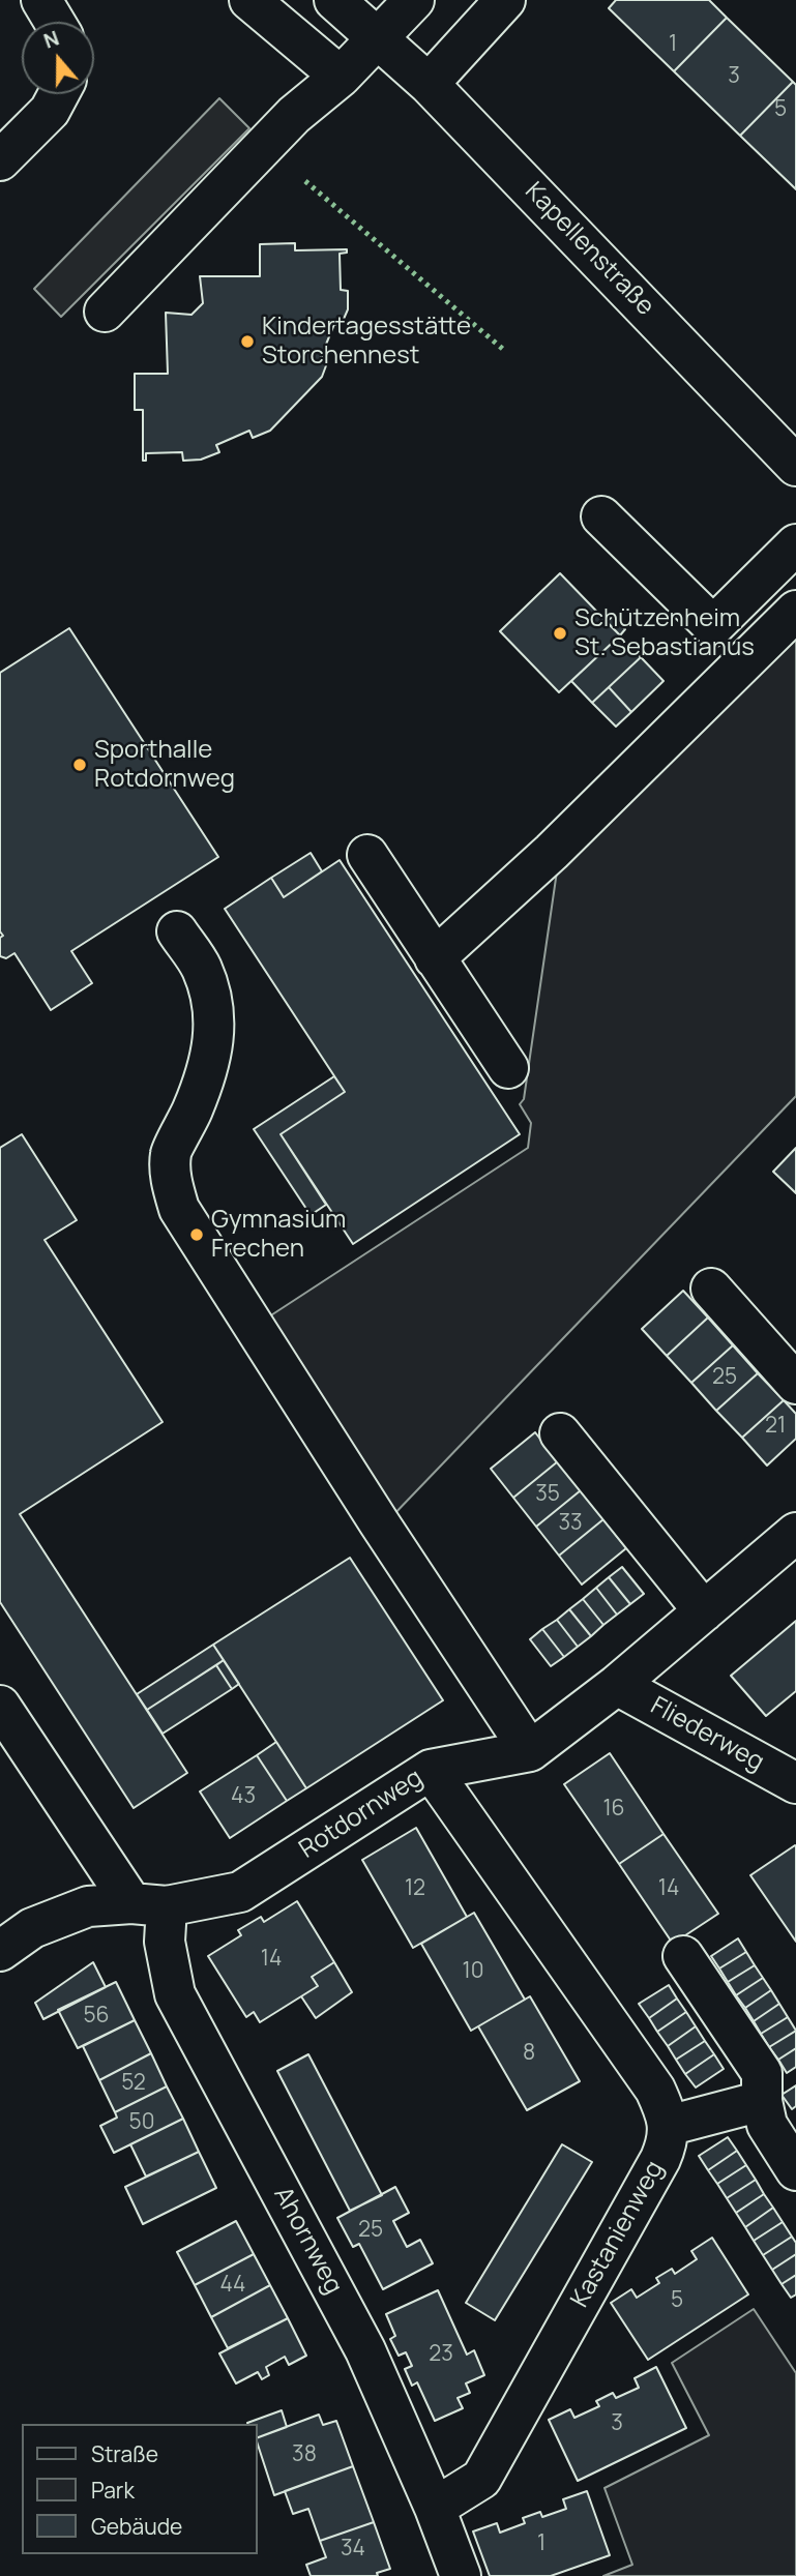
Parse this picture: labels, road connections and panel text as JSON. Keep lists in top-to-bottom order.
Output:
{
  "streets": {
    "street": [
      "Kapellenstraße",
      "Fliederweg",
      "Rotdornweg",
      "Kastanienweg",
      "Ahornweg"
    ]
  },
  "crossings": [
    ["Fliederweg", "Rotdornweg"],
    ["Rotdornweg", "Kastanienweg"],
    ["Rotdornweg", "Ahornweg"],
    ["Kastanienweg", "Ahornweg"]
  ],
  "places": [
    "Kindertagesstätte Storchennest",
    "Schützenheim St. Sebastianus",
    "Sporthalle Rotdornweg",
    "Gymnasium Frechen"
  ],
  "house_numbers": [
    "1",
    "3",
    "5",
    "25",
    "21",
    "35",
    "33",
    "43",
    "16",
    "12",
    "14",
    "14",
    "10",
    "56",
    "8",
    "52",
    "50",
    "25",
    "44",
    "5",
    "23",
    "3",
    "38",
    "1",
    "34"
  ],
  "legend": ["Straße", "Park", "Gebäude"],
  "north": "top"
}
